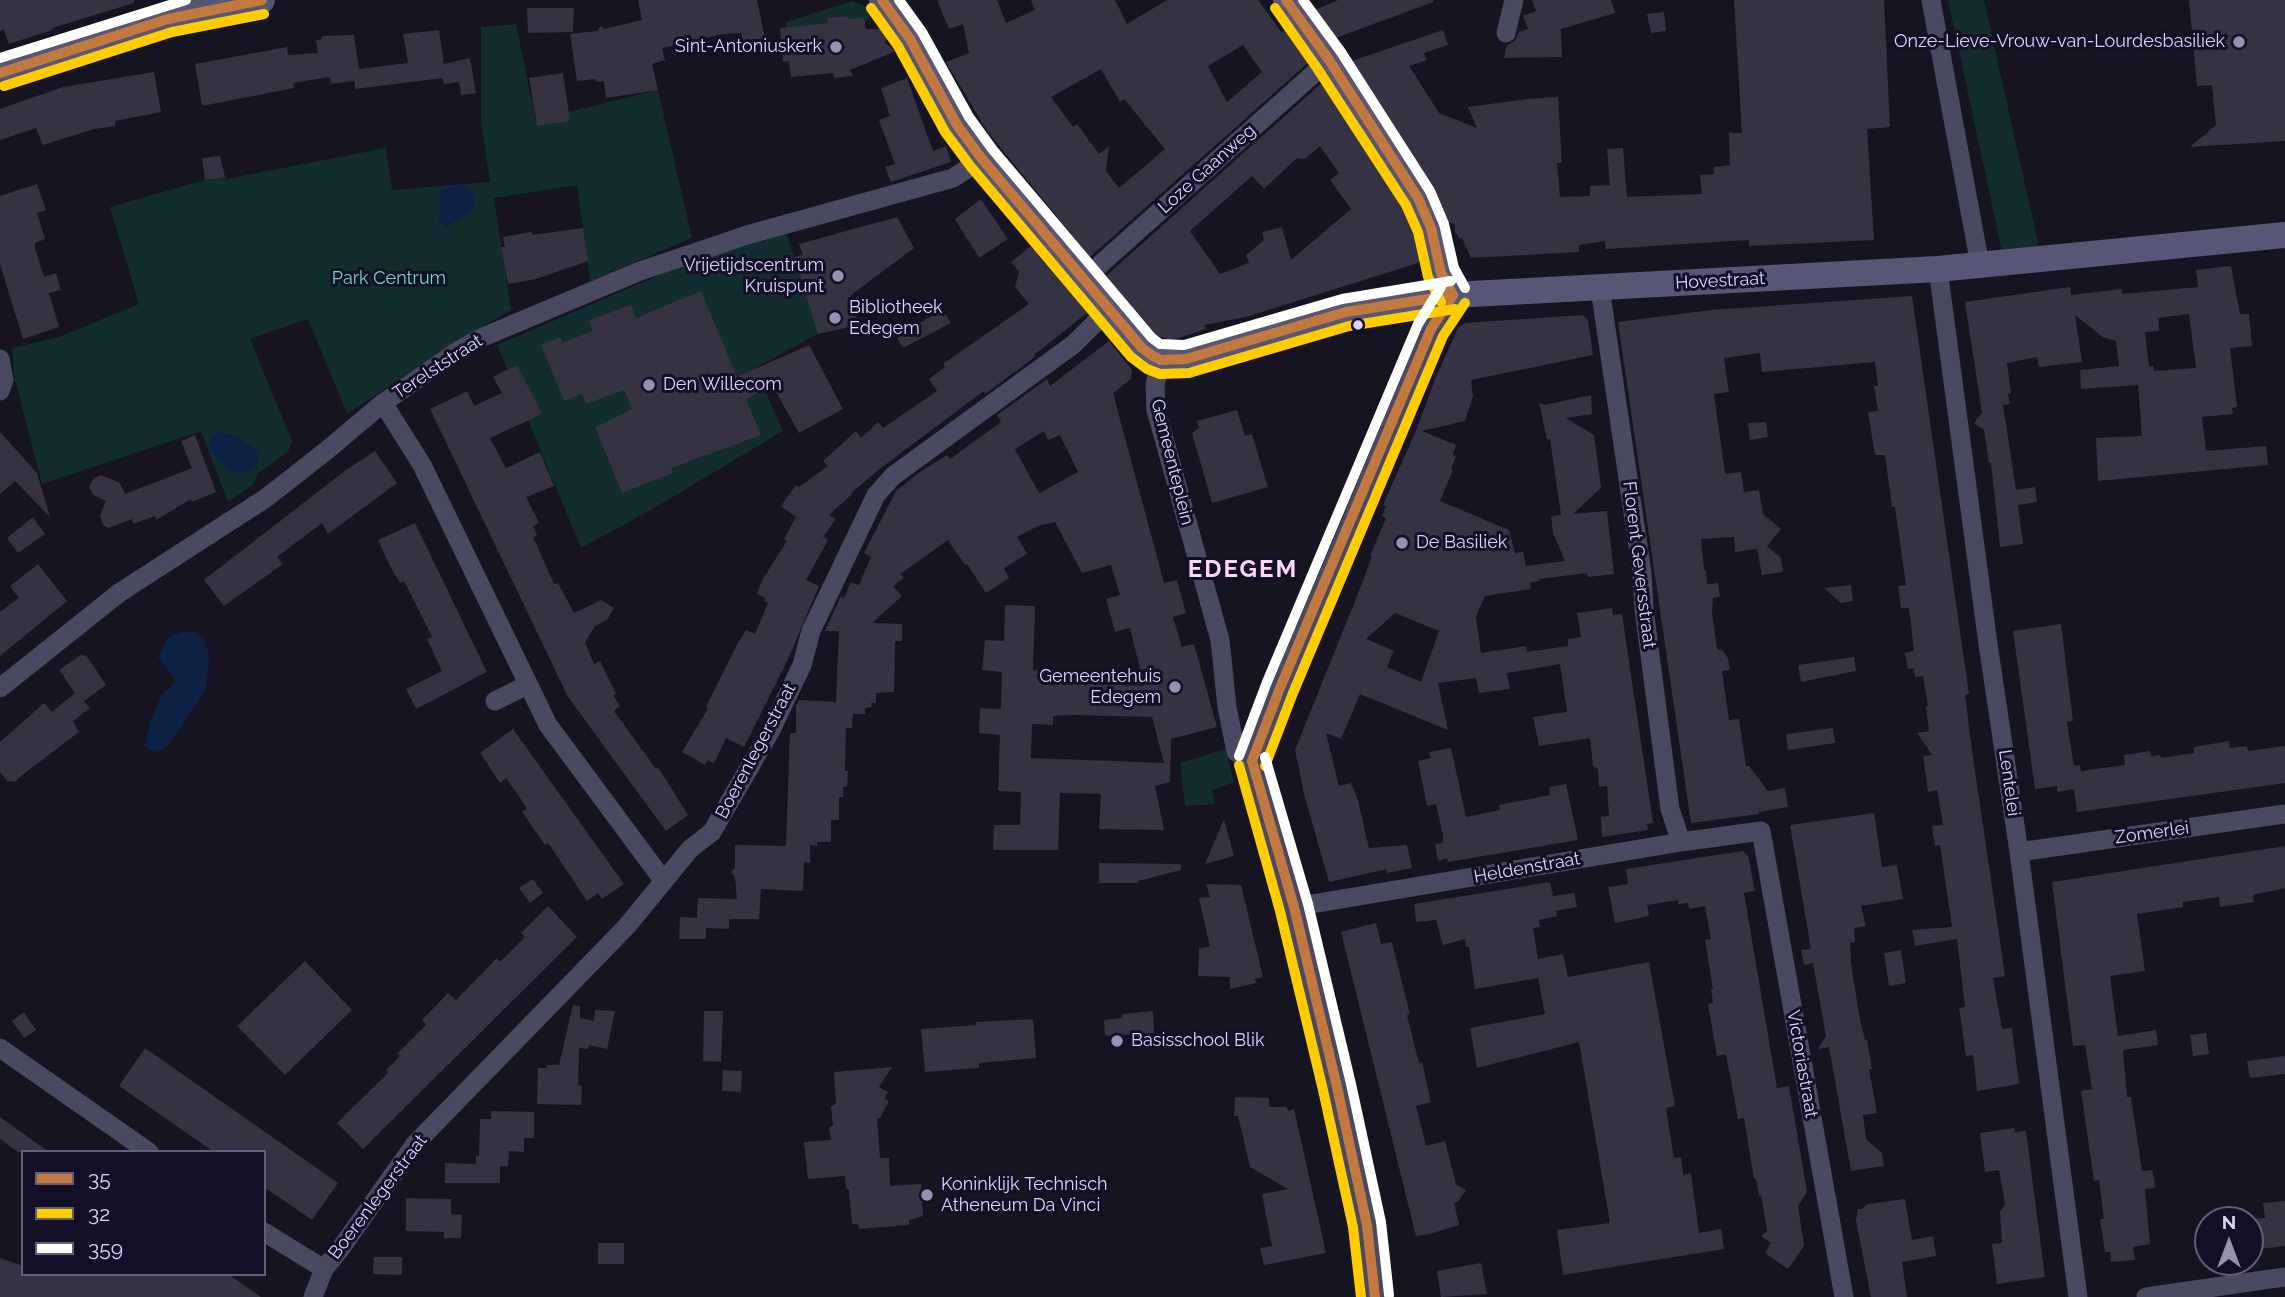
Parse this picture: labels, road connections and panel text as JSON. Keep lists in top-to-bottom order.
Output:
{
  "streets": {
    "street": [
      "Loze Gaanweg",
      "Hovestraat",
      "Terelststraat",
      "Gemeenteplein",
      "Florent Geversstraat",
      "Boerenlegerstraat",
      "Lentelei",
      "Zomerlei",
      "Heldenstraat",
      "Victoriastraat"
    ]
  },
  "crossings": [
    ["Hovestraat", "Gemeenteplein"],
    ["Hovestraat", "Florent Geversstraat"],
    ["Hovestraat", "Lentelei"],
    ["Florent Geversstraat", "Heldenstraat"],
    ["Lentelei", "Zomerlei"],
    ["Heldenstraat", "Victoriastraat"]
  ],
  "districts": ["EDEGEM"],
  "parks": ["Park Centrum"],
  "places": [
    "Onze-Lieve-Vrouw-van-Lourdesbasiliek",
    "Sint-Antoniuskerk",
    "Vrijetijdscentrum Kruispunt",
    "Bibliotheek Edegem",
    "Den Willecom",
    "De Basiliek",
    "Gemeentehuis Edegem",
    "Basisschool Blik",
    "Koninklijk Technisch Atheneum Da Vinci"
  ],
  "lines": ["transit line 35", "transit line 359", "transit line 32"],
  "legend": ["35", "32", "359"],
  "north": "top"
}
